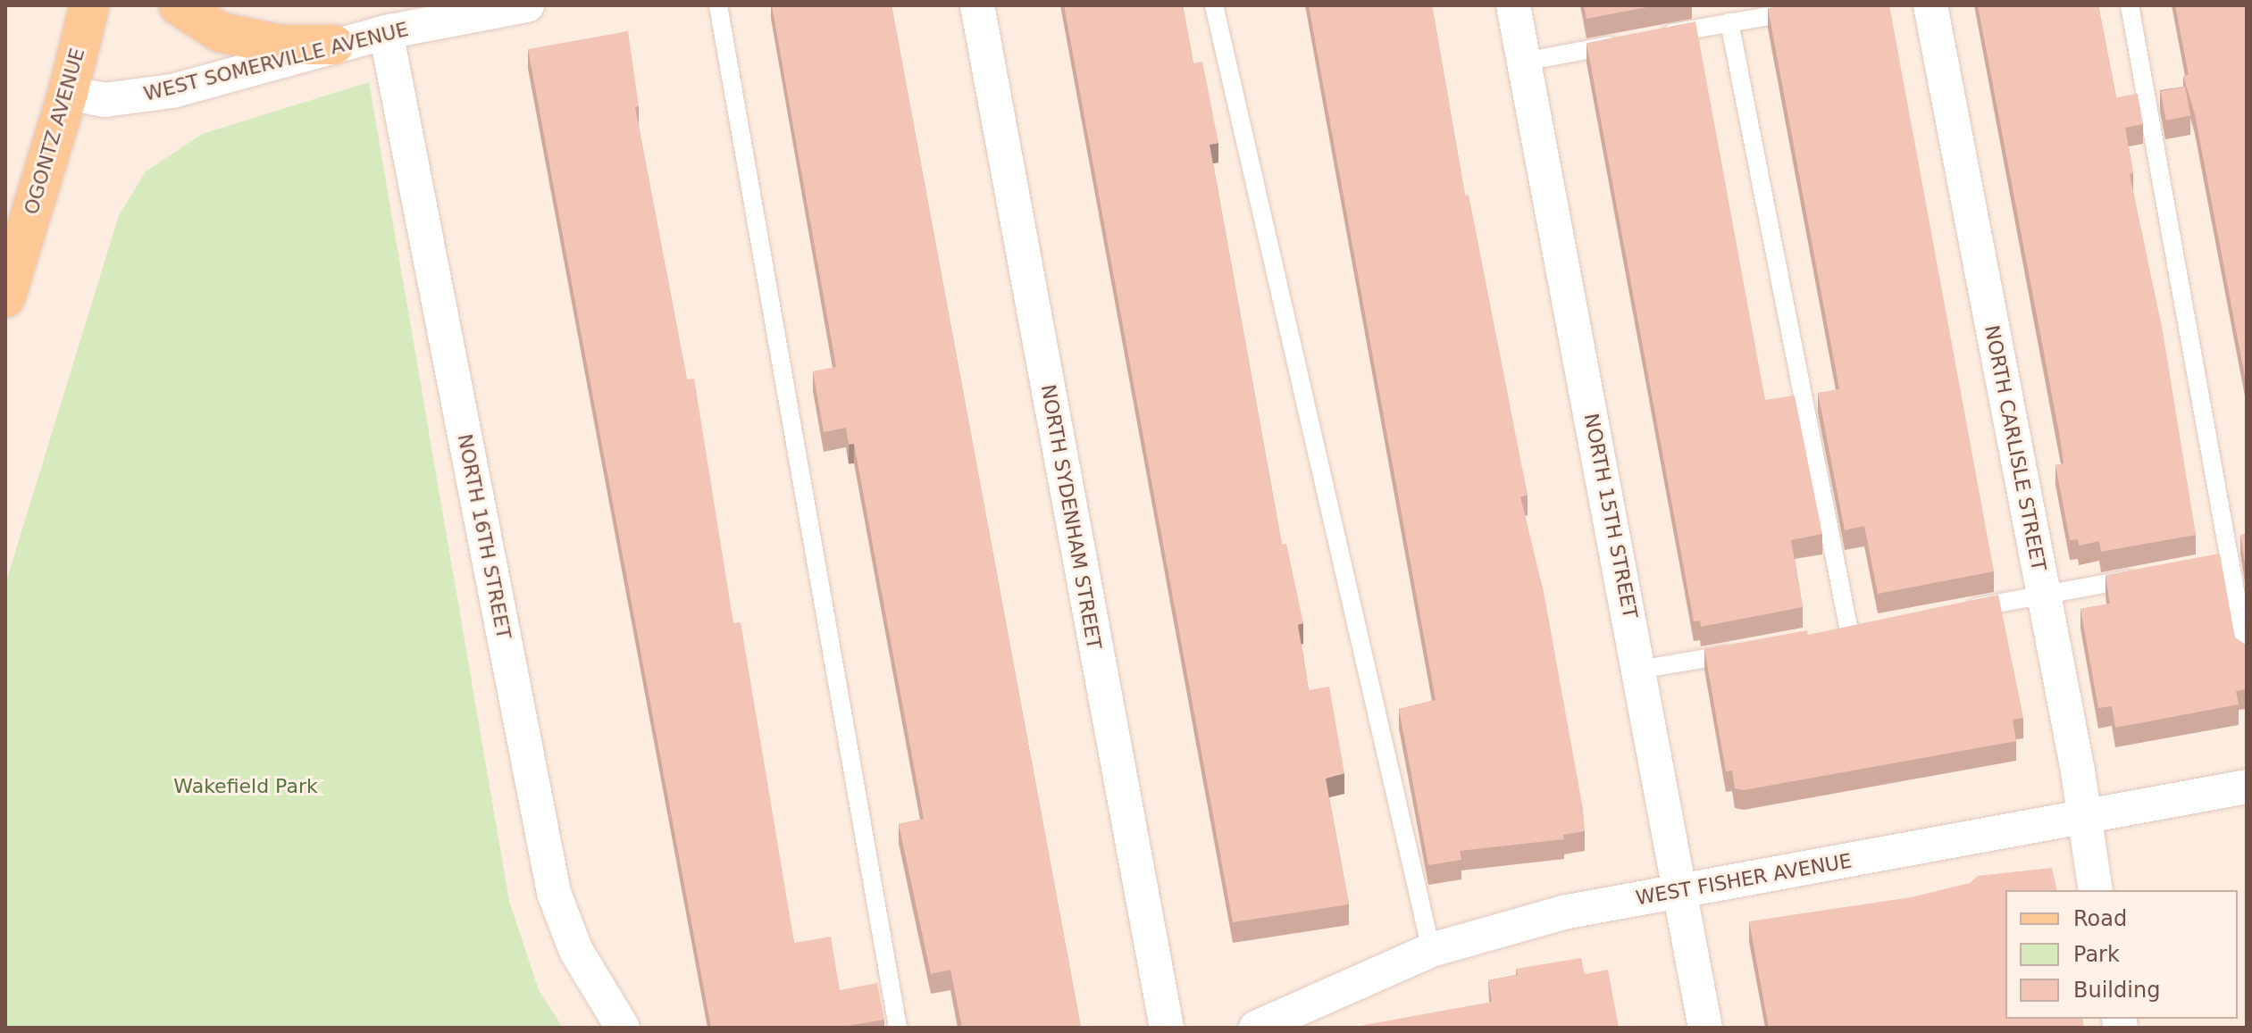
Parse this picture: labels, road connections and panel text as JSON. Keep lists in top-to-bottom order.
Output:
{
  "streets": {
    "main road": ["OGONTZ AVENUE"],
    "street": [
      "WEST SOMERVILLE AVENUE",
      "NORTH CARLISLE STREET",
      "NORTH 15TH STREET",
      "NORTH SYDENHAM STREET",
      "NORTH 16TH STREET",
      "WEST FISHER AVENUE"
    ]
  },
  "crossings": [
    ["WEST SOMERVILLE AVENUE", "OGONTZ AVENUE"],
    ["WEST SOMERVILLE AVENUE", "NORTH 16TH STREET"],
    ["NORTH CARLISLE STREET", "WEST FISHER AVENUE"],
    ["NORTH 15TH STREET", "WEST FISHER AVENUE"]
  ],
  "parks": ["Wakefield Park"],
  "legend": ["Road", "Park", "Building"]
}
